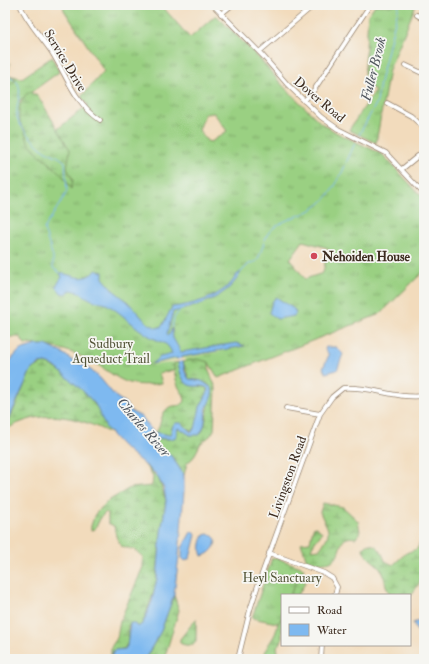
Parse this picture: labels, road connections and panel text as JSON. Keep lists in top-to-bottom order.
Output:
{
  "streets": {
    "street": ["Service Drive", "Dover Road", "Livingston Road"]
  },
  "water": ["Fuller Brook", "Charles River"],
  "parks": ["Sudbury Aqueduct Trail", "Heyl Sanctuary"],
  "places": ["Nehoiden House"],
  "legend": ["Road", "Water"]
}
